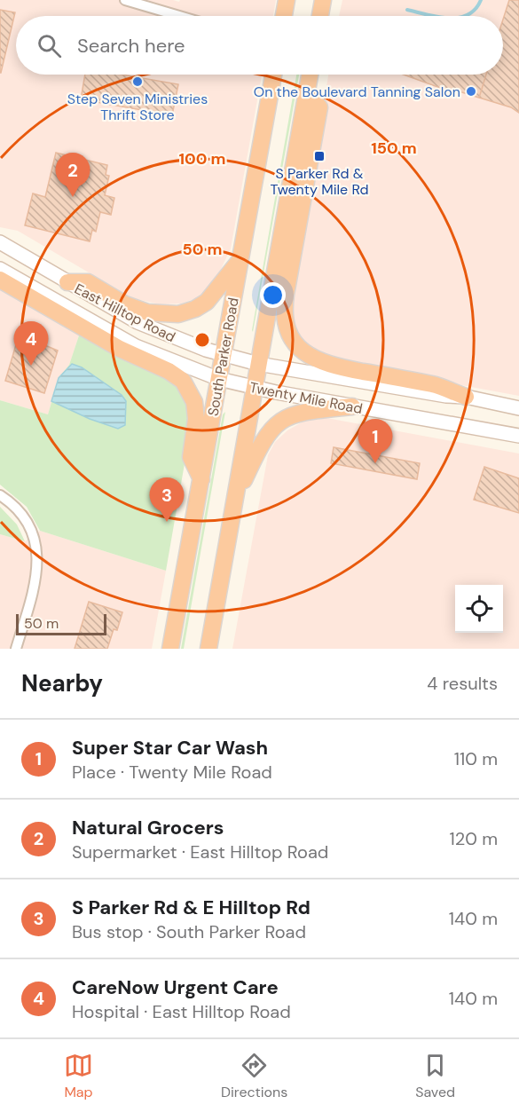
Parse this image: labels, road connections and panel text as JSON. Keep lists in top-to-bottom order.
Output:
{
  "streets": {
    "highway": ["South Parker Road"],
    "main road": ["East Hilltop Road", "Twenty Mile Road"]
  },
  "crossings": [
    ["East Hilltop Road", "South Parker Road"],
    ["East Hilltop Road", "Twenty Mile Road"],
    ["South Parker Road", "Twenty Mile Road"]
  ],
  "places": {
    "other": ["Step Seven Ministries Thrift Store", "On the Boulevard Tanning Salon"],
    "transit": ["S Parker Rd & Twenty Mile Rd"]
  },
  "scale_bar": "50 m",
  "page": {
    "search": "Search here",
    "pins": [
      "2",
      "4",
      "1",
      "3"
    ],
    "scale": "50 m",
    "heading": ["Nearby", "4 results"],
    "list": [
      {
        "mark": "1",
        "name": "Super Star Car Wash",
        "note": "Place · Twenty Mile Road",
        "value": "110 m"
      },
      {
        "mark": "2",
        "name": "Natural Grocers",
        "note": "Supermarket · East Hilltop Road",
        "value": "120 m"
      },
      {
        "mark": "3",
        "name": "S Parker Rd & E Hilltop Rd",
        "note": "Bus stop · South Parker Road",
        "value": "140 m"
      },
      {
        "mark": "4",
        "name": "CareNow Urgent Care",
        "note": "Hospital · East Hilltop Road",
        "value": "140 m"
      }
    ],
    "nav": ["Map", "Directions", "Saved"]
  },
  "rings": ["150 m", "100 m", "50 m"]
}
